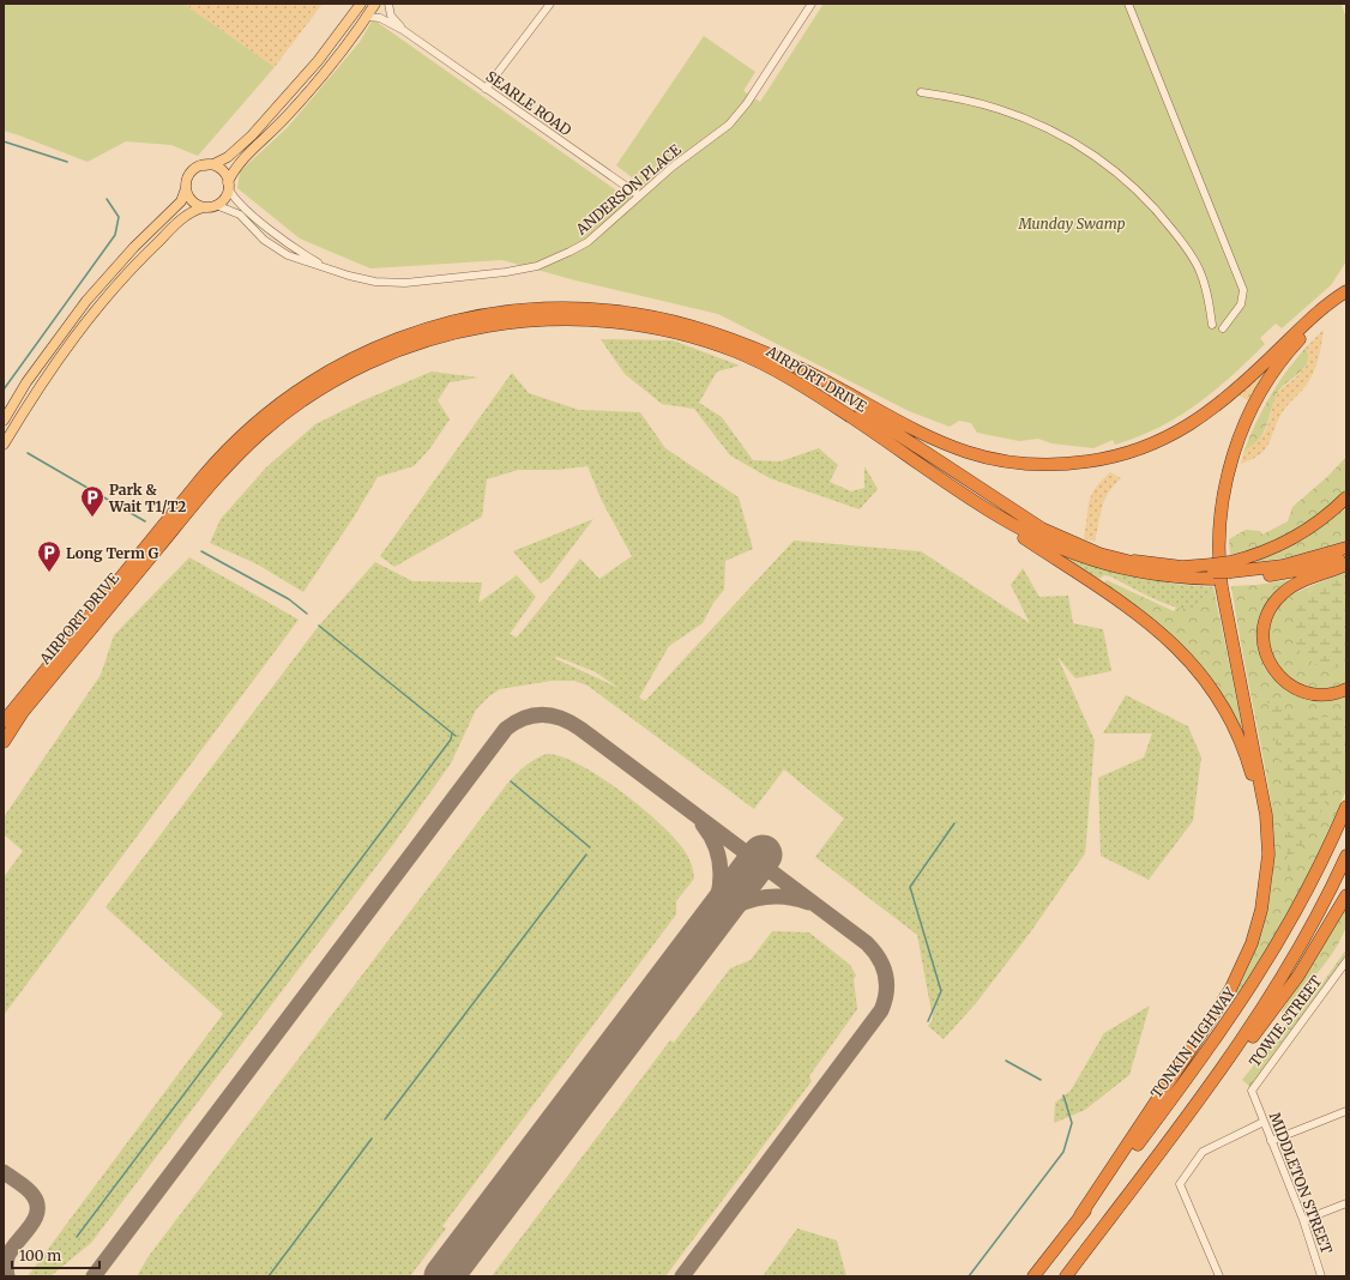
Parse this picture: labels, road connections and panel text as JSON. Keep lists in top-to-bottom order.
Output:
{
  "streets": {
    "highway": ["AIRPORT DRIVE", "TONKIN HIGHWAY"],
    "street": [
      "SEARLE ROAD",
      "ANDERSON PLACE",
      "TOWIE STREET",
      "MIDDLETON STREET"
    ]
  },
  "crossings": [
    ["SEARLE ROAD", "ANDERSON PLACE"],
    ["TOWIE STREET", "MIDDLETON STREET"]
  ],
  "parks": ["Munday Swamp"],
  "places": {
    "parking": ["Park & Wait T1/T2", "Long Term G"]
  },
  "scale_bar": "100 m"
}
